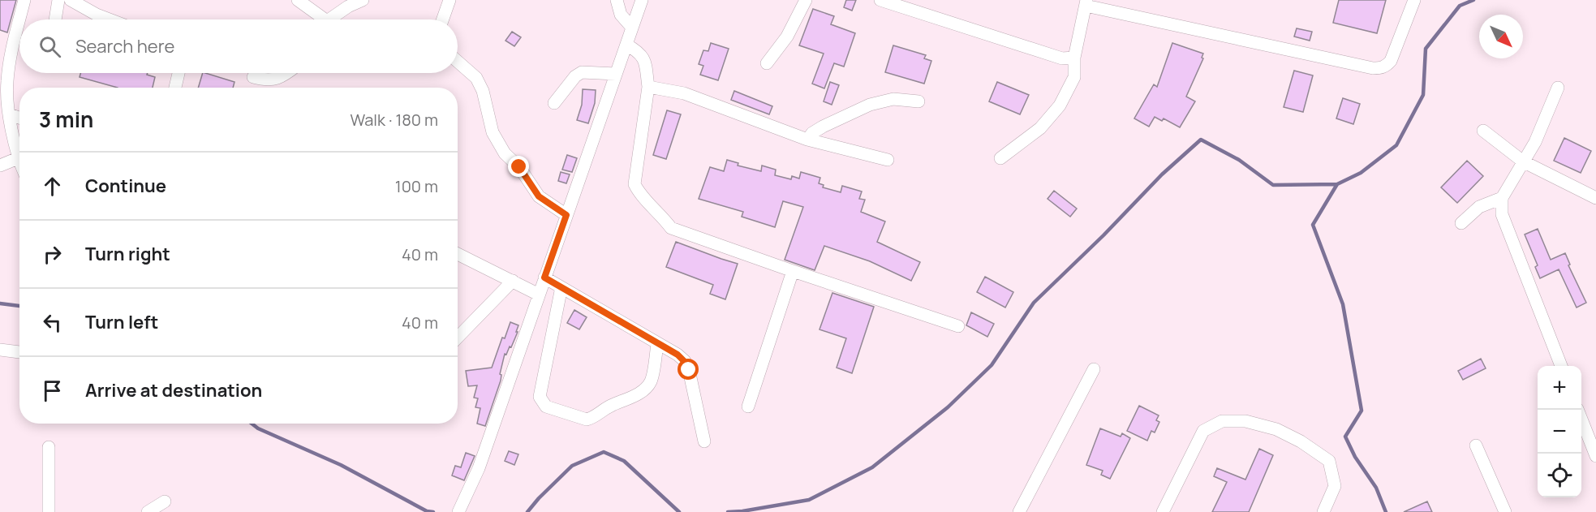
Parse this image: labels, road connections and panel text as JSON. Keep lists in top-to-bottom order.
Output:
{
  "north": "bottom right",
  "page": {
    "search": "Search here",
    "heading": ["3 min", "Walk · 180 m"],
    "list": [
      ["Continue", "100 m"],
      ["Turn right", "40 m"],
      ["Turn left", "40 m"],
      "Arrive at destination"
    ],
    "map_buttons": ["+", "−"]
  }
}
